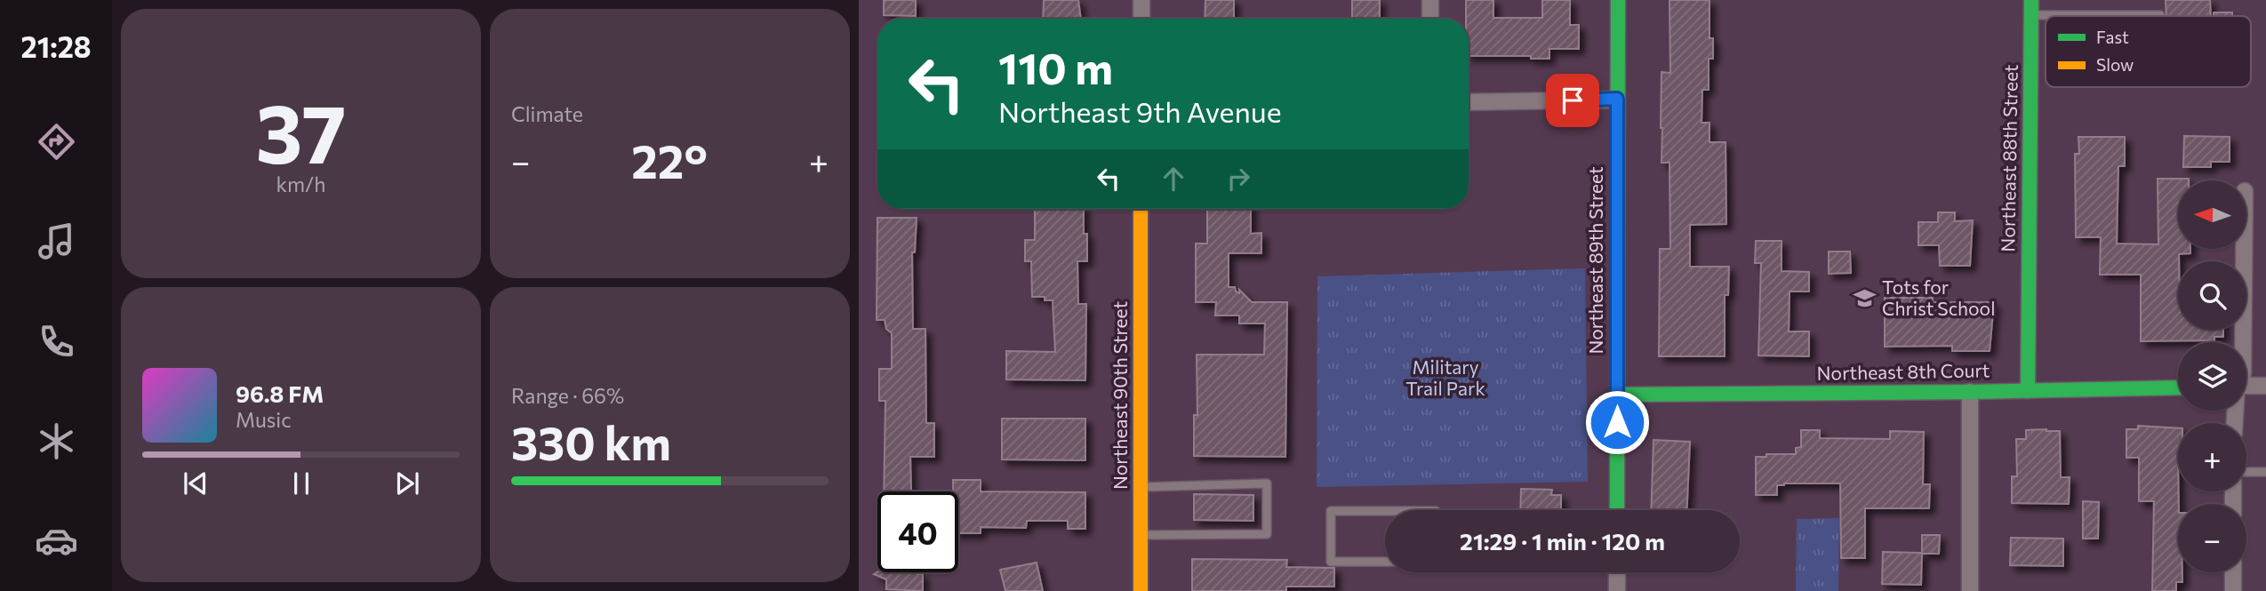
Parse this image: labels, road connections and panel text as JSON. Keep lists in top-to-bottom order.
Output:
{
  "streets": {
    "street": [
      "Northeast 88th Street",
      "Northeast 89th Street",
      "Northeast 8th Court",
      "Northeast 90th Street"
    ]
  },
  "crossings": [
    ["Northeast 88th Street", "Northeast 8th Court"],
    ["Northeast 89th Street", "Northeast 8th Court"]
  ],
  "parks": ["Military Trail Park"],
  "places": {
    "school or university": ["Tots for Christ School"]
  },
  "legend": ["Fast", "Slow"],
  "north": "left",
  "page": {
    "tabs": "21:28",
    "tile": [
      ["37", "km/h"],
      "Climate",
      ["Range · 66%", "330 km"]
    ],
    "turn": ["110 m", "Northeast 9th Avenue"],
    "heat": ["−", "22°", "+"],
    "map_buttons": ["+", "−"],
    "song": ["96.8 FM", "Music"],
    "limit": "40",
    "trip": "21:29 · 1 min · 120 m"
  }
}
